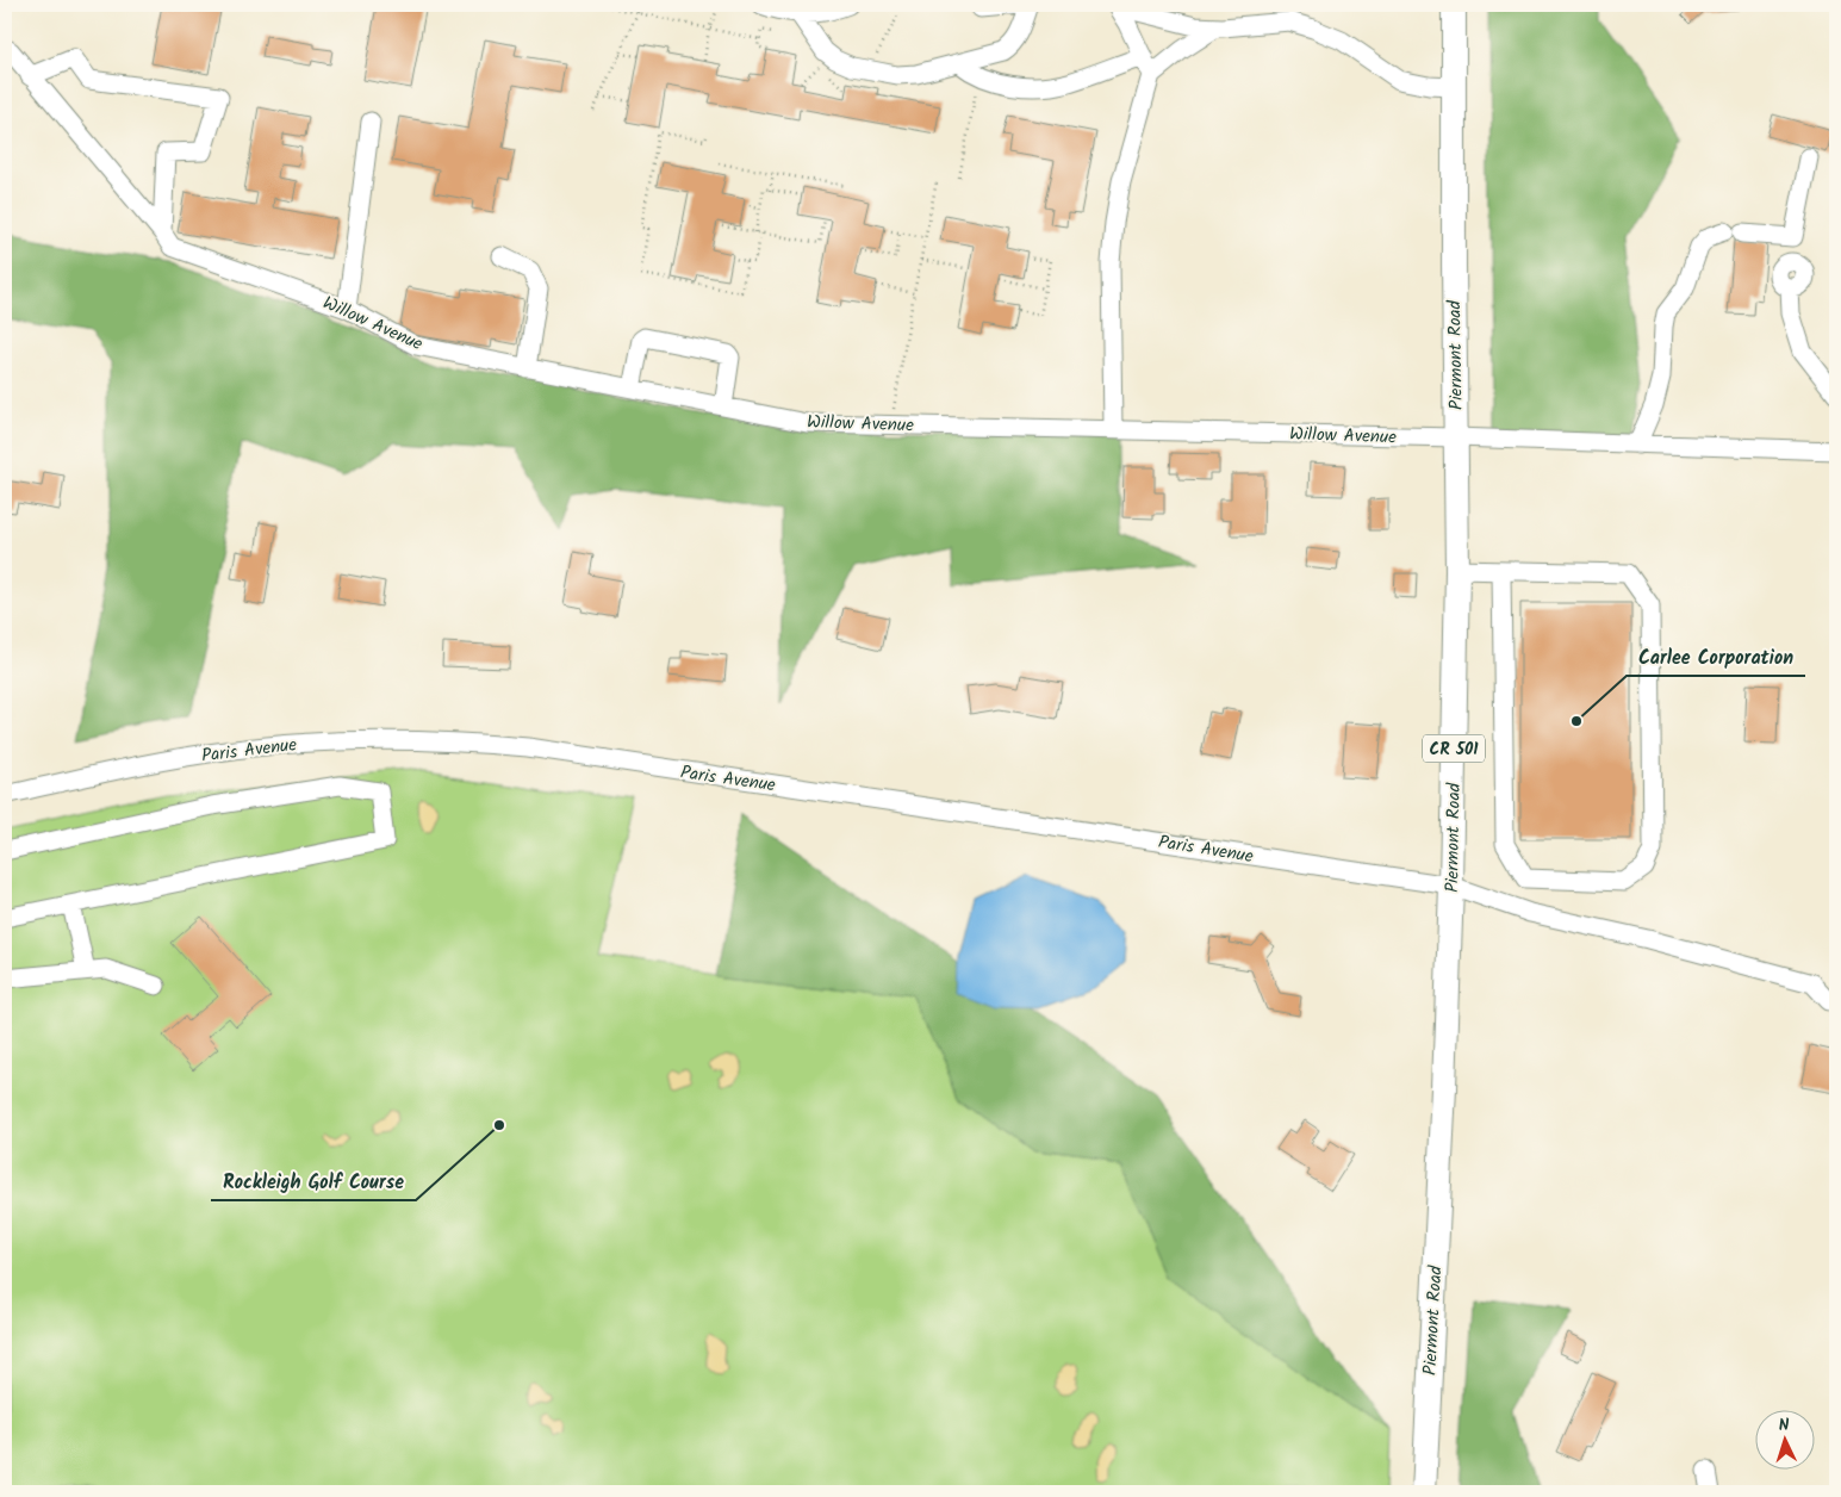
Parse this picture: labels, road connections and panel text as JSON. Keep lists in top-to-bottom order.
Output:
{
  "streets": {
    "main road": ["Piermont Road", "CR 501"],
    "street": ["Willow Avenue", "Paris Avenue"]
  },
  "crossings": [
    ["Willow Avenue", "Piermont Road"],
    ["Piermont Road", "Paris Avenue"]
  ],
  "places": ["Carlee Corporation", "Rockleigh Golf Course"],
  "north": "top"
}
